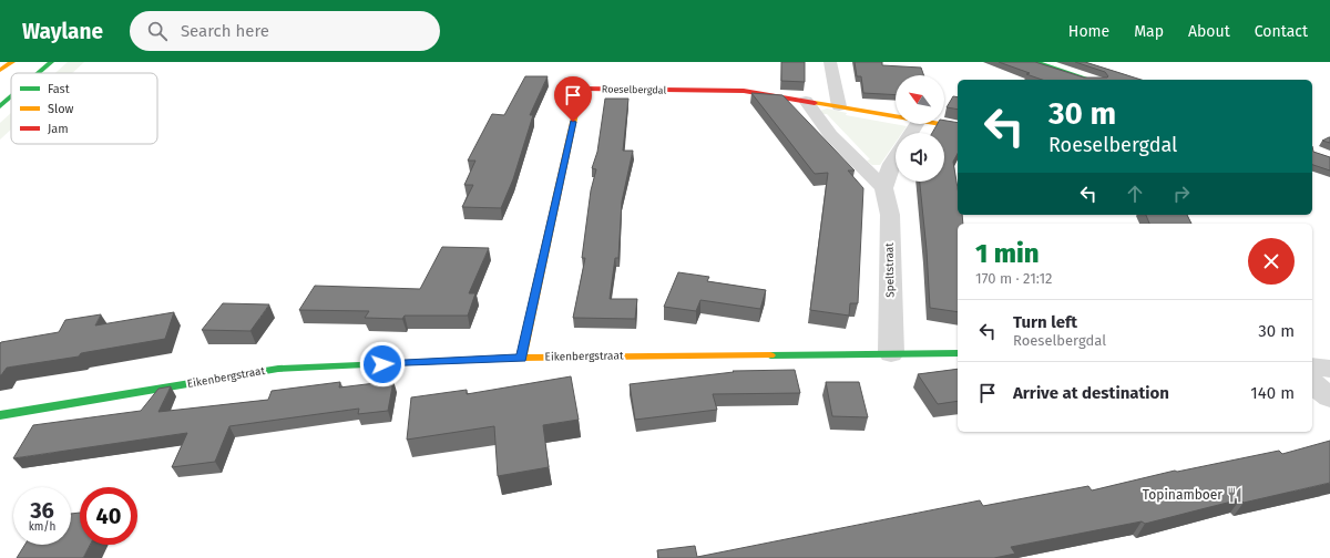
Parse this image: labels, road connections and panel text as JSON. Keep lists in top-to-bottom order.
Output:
{
  "streets": {
    "main road": ["Roeselbergdal", "Eikenbergstraat"],
    "street": ["Speltstraat"]
  },
  "crossings": [
    ["Roeselbergdal", "Speltstraat"],
    ["Roeselbergdal", "Eikenbergstraat"],
    ["Speltstraat", "Eikenbergstraat"]
  ],
  "places": {
    "restaurant": ["Topinamboer"]
  },
  "legend": ["Fast", "Slow", "Jam"],
  "north": "top left",
  "page": {
    "header": "Waylane",
    "search": "Search here",
    "nav": [
      "Home",
      "Map",
      "About",
      "Contact"
    ],
    "turn": ["30 m", "Roeselbergdal"],
    "heading": ["1 min", "170 m · 21:12"],
    "list": [
      {
        "name": "Turn left",
        "note": "Roeselbergdal",
        "value": "30 m"
      },
      {
        "name": "Arrive at destination",
        "value": "140 m"
      }
    ],
    "speed": "36 km/h",
    "limit": "40"
  }
}
